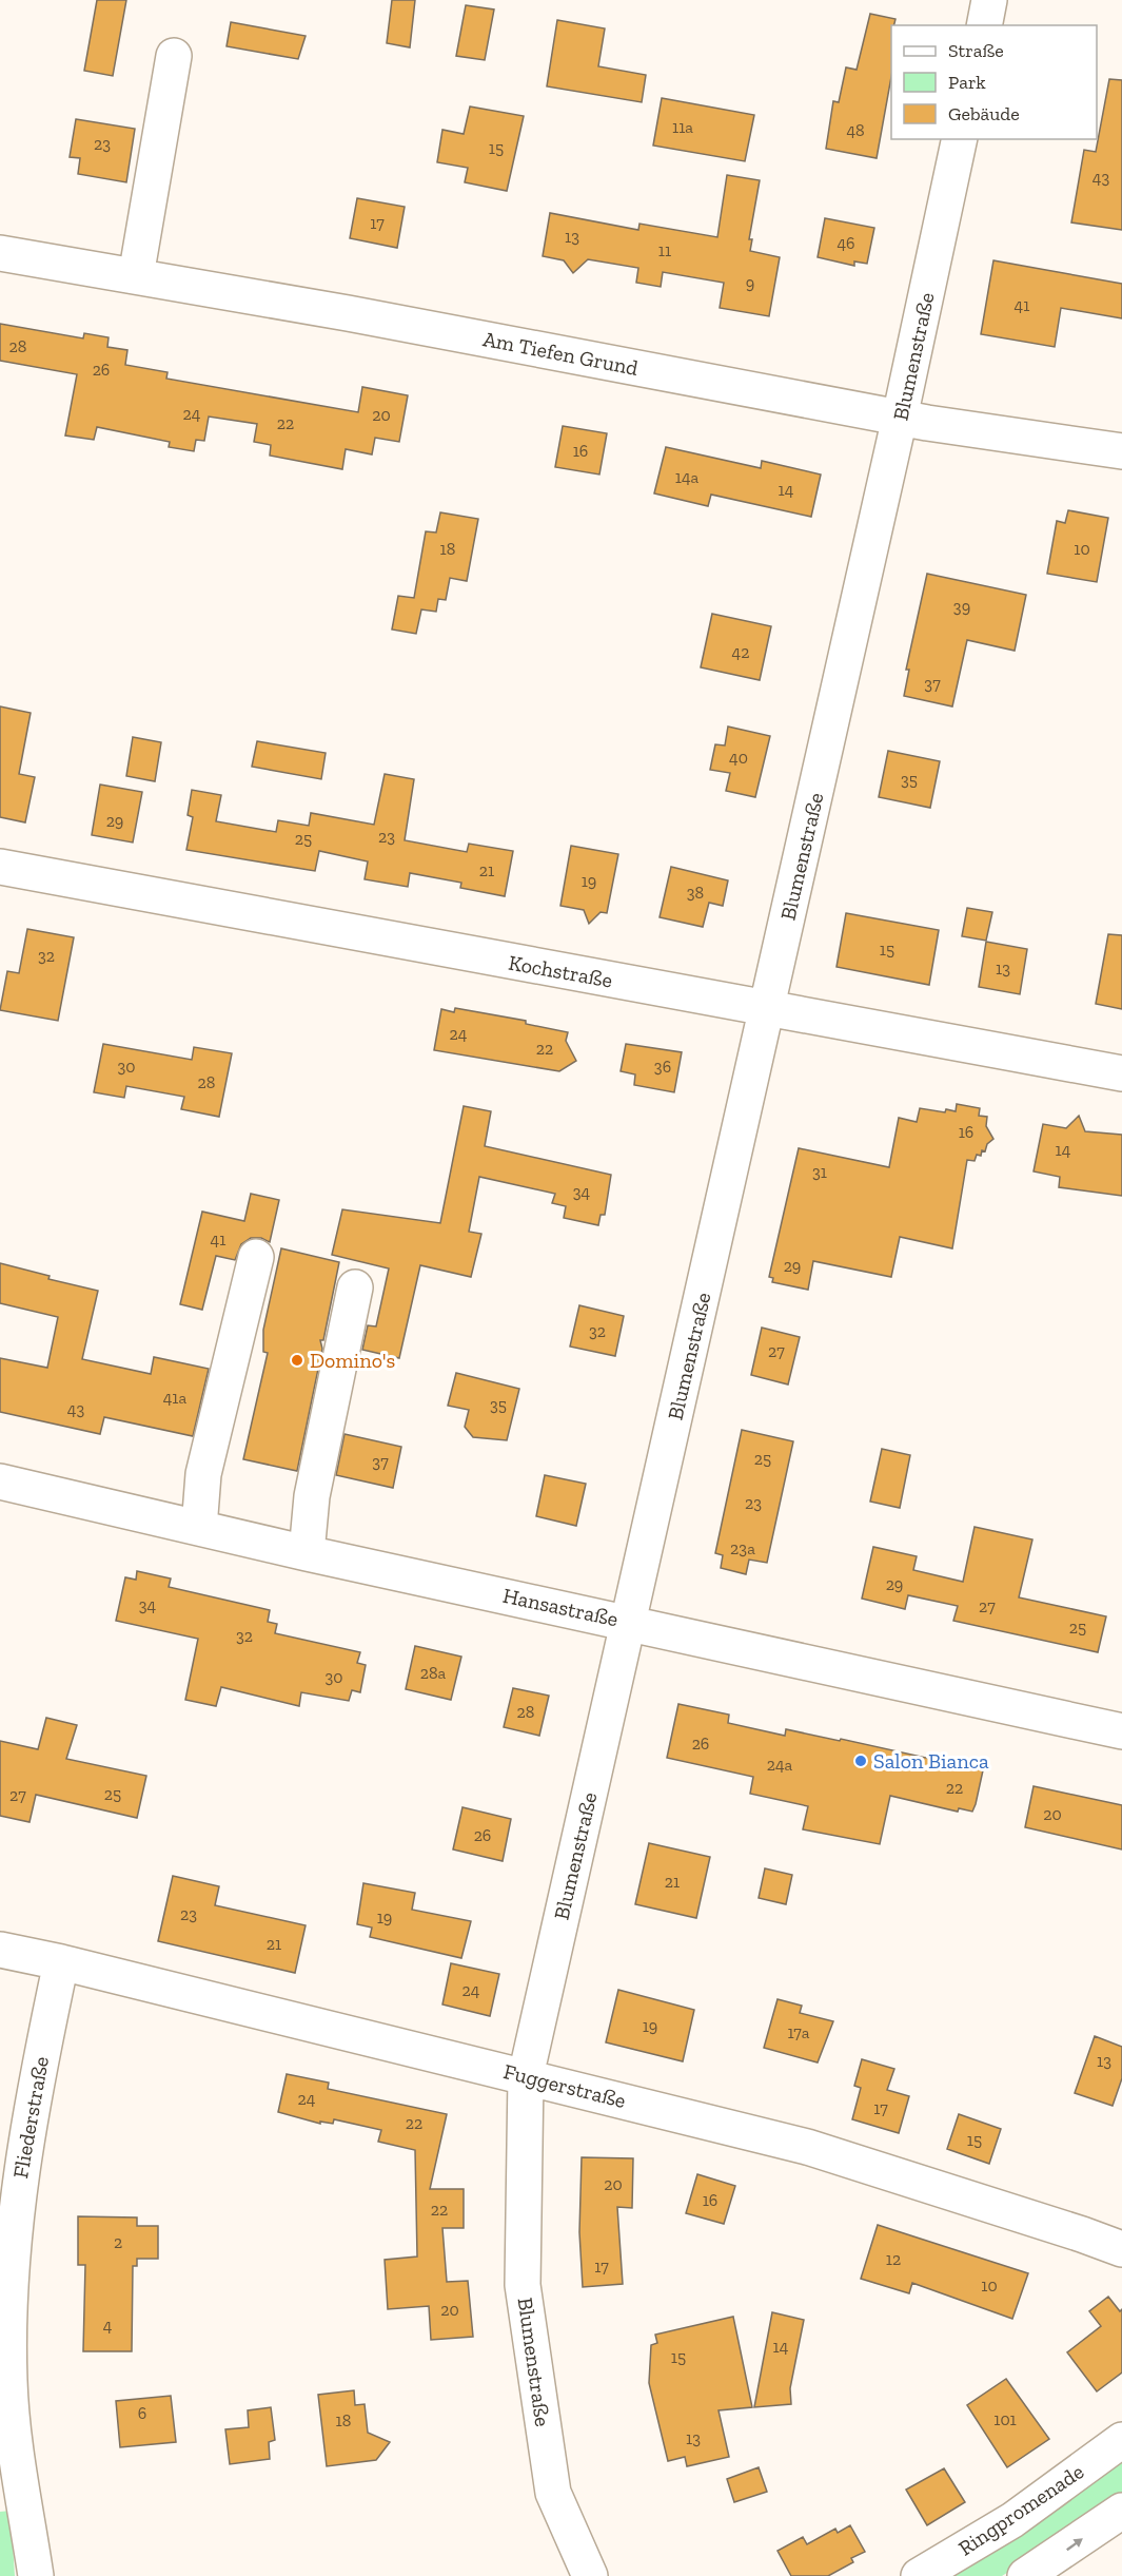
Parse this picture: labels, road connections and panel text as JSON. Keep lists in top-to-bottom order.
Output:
{
  "streets": {
    "street": [
      "Am Tiefen Grund",
      "Blumenstraße",
      "Kochstraße",
      "Hansastraße",
      "Fuggerstraße",
      "Fliederstraße",
      "Ringpromenade"
    ]
  },
  "crossings": [
    ["Am Tiefen Grund", "Blumenstraße"],
    ["Blumenstraße", "Kochstraße"],
    ["Blumenstraße", "Hansastraße"],
    ["Blumenstraße", "Fuggerstraße"],
    ["Fuggerstraße", "Fliederstraße"]
  ],
  "places": ["Domino's", "Salon Bianca"],
  "house_numbers": [
    "11a",
    "48",
    "23",
    "15",
    "43",
    "17",
    "13",
    "46",
    "11",
    "9",
    "41",
    "28",
    "26",
    "24",
    "20",
    "22",
    "16",
    "14a",
    "14",
    "18",
    "10",
    "39",
    "42",
    "37",
    "40",
    "35",
    "29",
    "23",
    "25",
    "21",
    "19",
    "38",
    "15",
    "32",
    "13",
    "24",
    "22",
    "30",
    "36",
    "28",
    "16",
    "14",
    "31",
    "34",
    "41",
    "29",
    "32",
    "27",
    "41a",
    "35",
    "43",
    "25",
    "37",
    "23",
    "23a",
    "29",
    "34",
    "27",
    "25",
    "32",
    "28a",
    "30",
    "28",
    "26",
    "24a",
    "22",
    "25",
    "27",
    "20",
    "26",
    "21",
    "23",
    "19",
    "21",
    "24",
    "19",
    "17a",
    "13",
    "24",
    "17",
    "22",
    "15",
    "20",
    "16",
    "22",
    "2",
    "12",
    "17",
    "10",
    "20",
    "4",
    "14",
    "15",
    "6",
    "101",
    "18",
    "13"
  ],
  "legend": ["Straße", "Park", "Gebäude"]
}
